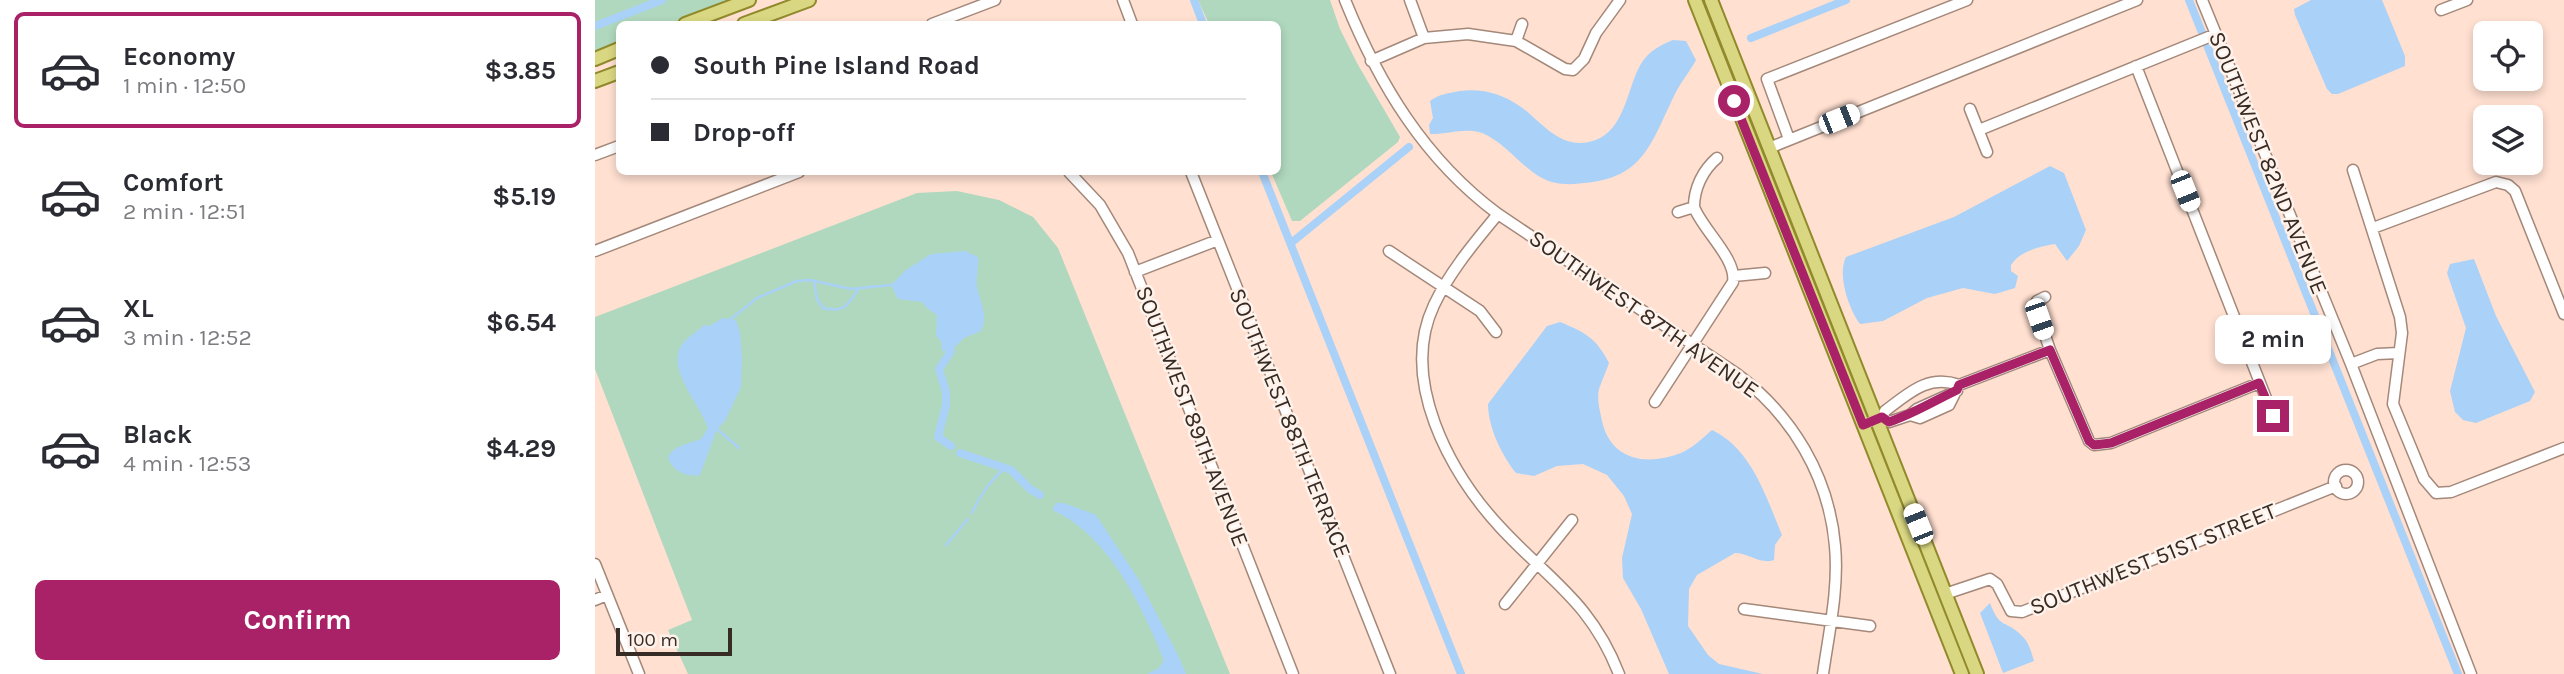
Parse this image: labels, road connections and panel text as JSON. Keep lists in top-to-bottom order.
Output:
{
  "streets": {
    "street": [
      "SOUTHWEST 82ND AVENUE",
      "SOUTHWEST 87TH AVENUE",
      "SOUTHWEST 89TH AVENUE",
      "SOUTHWEST 88TH TERRACE",
      "SOUTHWEST 51ST STREET"
    ]
  },
  "scale_bar": "100 m",
  "page": {
    "list": [
      {
        "name": "Economy",
        "note": "1 min · 12:50",
        "value": "$3.85"
      },
      {
        "name": "Comfort",
        "note": "2 min · 12:51",
        "value": "$5.19"
      },
      {
        "name": "XL",
        "note": "3 min · 12:52",
        "value": "$6.54"
      },
      {
        "name": "Black",
        "note": "4 min · 12:53",
        "value": "$4.29"
      }
    ],
    "banner": ["South Pine Island Road", "Drop-off"],
    "bubble": "2 min",
    "buttons": "Confirm",
    "scale": "100 m"
  }
}
